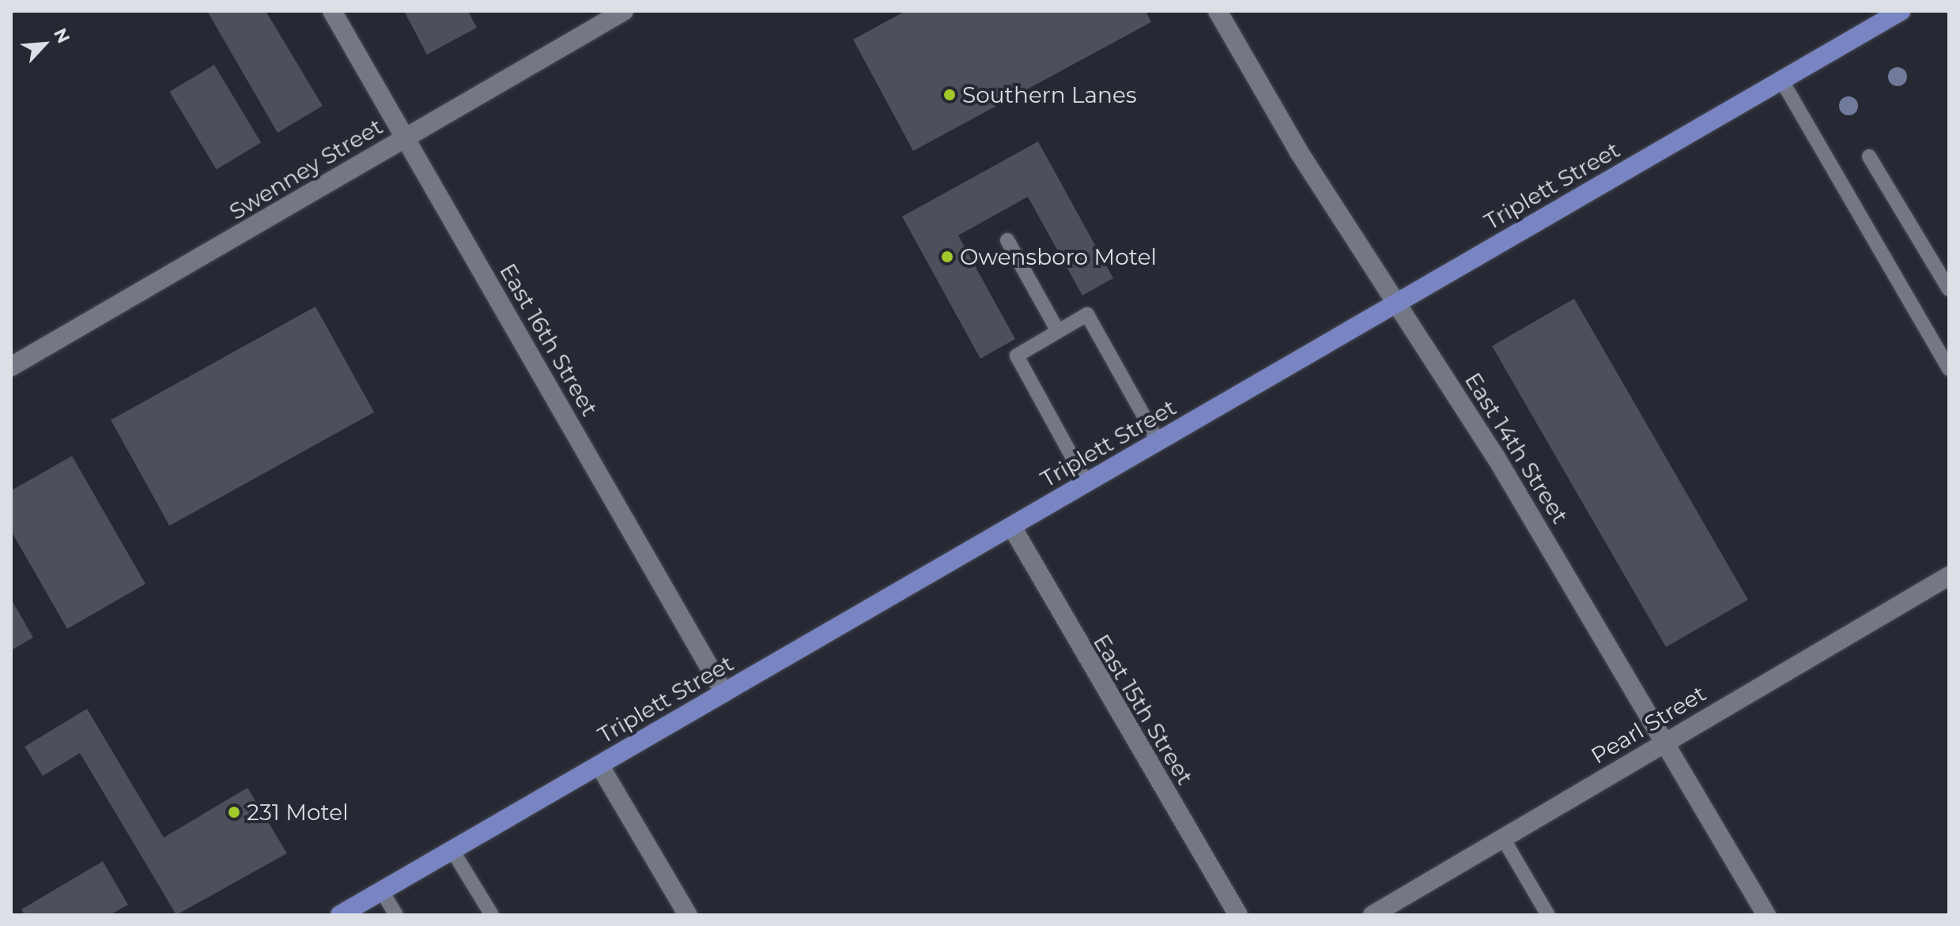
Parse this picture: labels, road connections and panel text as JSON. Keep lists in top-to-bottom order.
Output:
{
  "streets": {
    "main road": ["Triplett Street"],
    "street": [
      "Swenney Street",
      "East 16th Street",
      "East 14th Street",
      "East 15th Street",
      "Pearl Street"
    ]
  },
  "crossings": [
    ["Swenney Street", "East 16th Street"],
    ["Triplett Street", "East 16th Street"],
    ["Triplett Street", "East 14th Street"],
    ["Triplett Street", "East 15th Street"],
    ["East 14th Street", "Pearl Street"]
  ],
  "places": ["Southern Lanes", "Owensboro Motel", "231 Motel"],
  "north": "top right"
}
